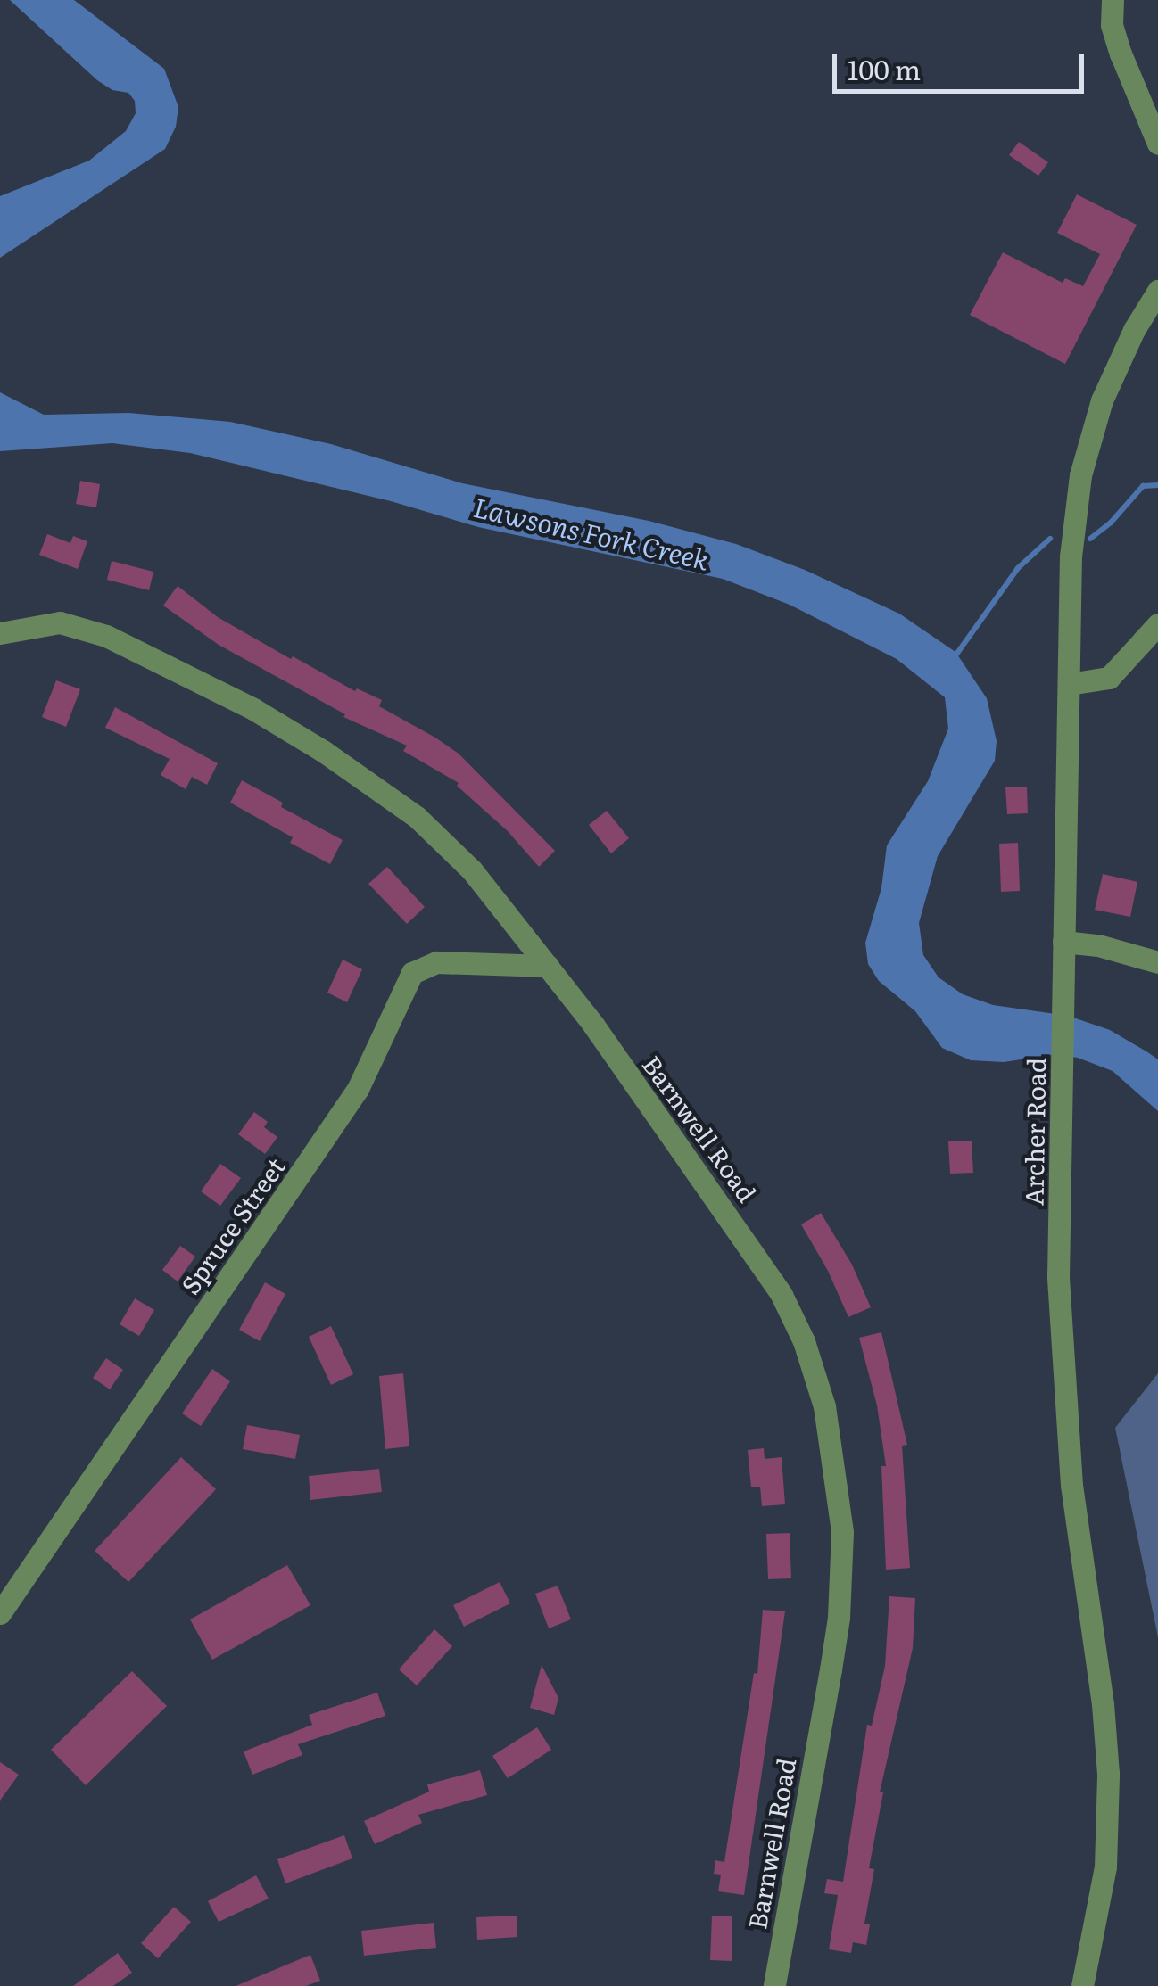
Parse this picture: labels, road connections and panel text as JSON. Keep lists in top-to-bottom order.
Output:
{
  "streets": {
    "street": ["Barnwell Road", "Archer Road", "Spruce Street"]
  },
  "crossings": [
    ["Barnwell Road", "Spruce Street"]
  ],
  "water": ["Lawsons Fork Creek"],
  "scale_bar": "100 m"
}
